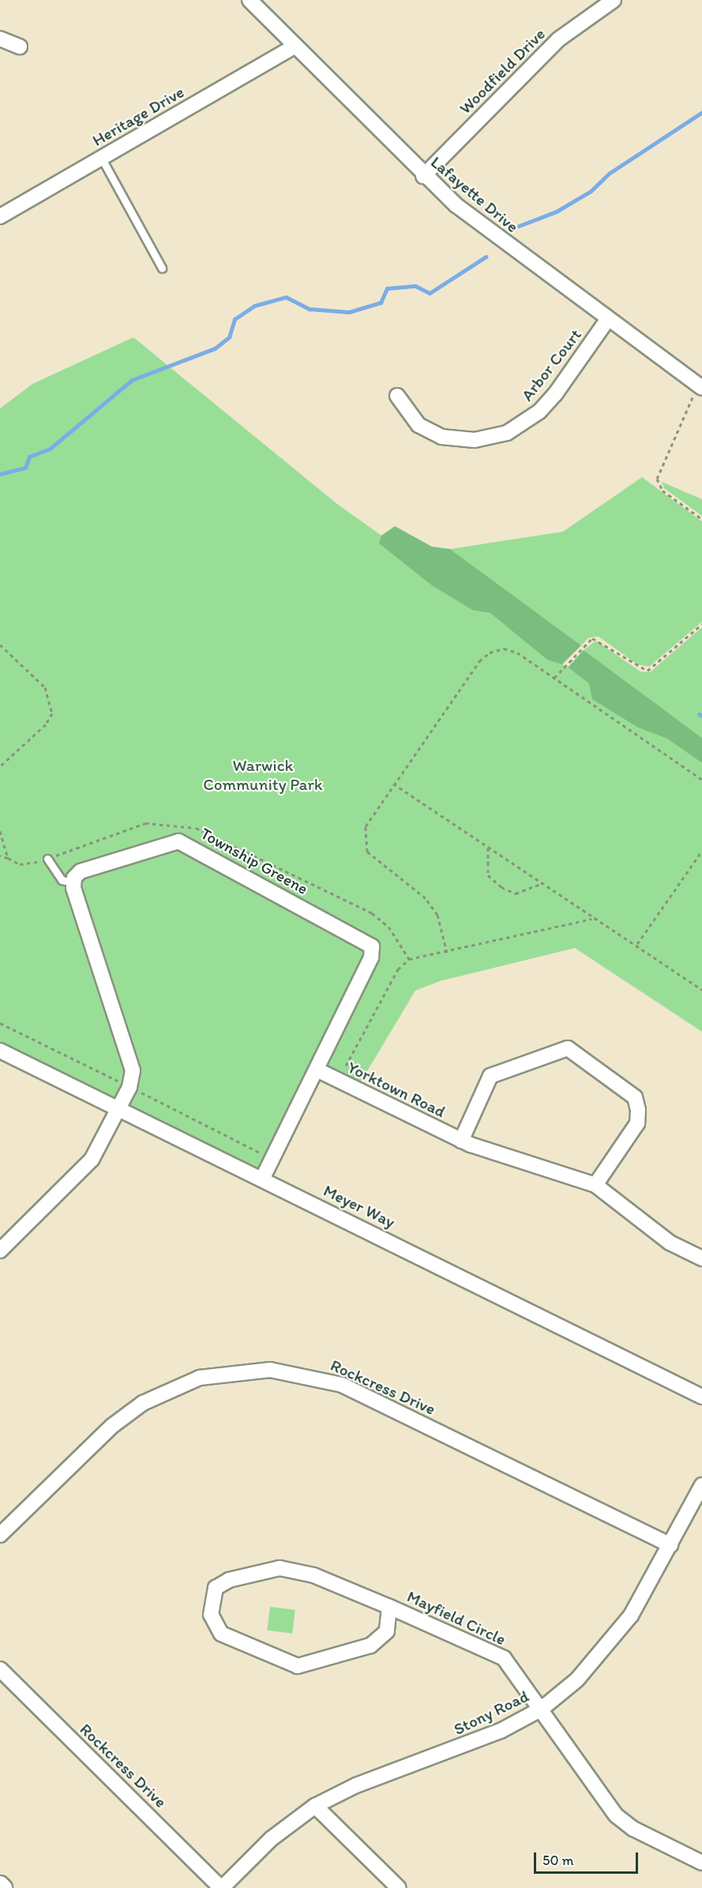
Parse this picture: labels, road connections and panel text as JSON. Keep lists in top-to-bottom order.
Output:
{
  "streets": {
    "street": [
      "Woodfield Drive",
      "Heritage Drive",
      "Lafayette Drive",
      "Arbor Court",
      "Township Greene",
      "Yorktown Road",
      "Meyer Way",
      "Rockcress Drive",
      "Mayfield Circle",
      "Stony Road"
    ]
  },
  "crossings": [
    ["Woodfield Drive", "Lafayette Drive"],
    ["Heritage Drive", "Lafayette Drive"],
    ["Lafayette Drive", "Arbor Court"],
    ["Township Greene", "Yorktown Road"],
    ["Township Greene", "Meyer Way"],
    ["Rockcress Drive", "Stony Road"],
    ["Mayfield Circle", "Stony Road"]
  ],
  "parks": ["Warwick Community Park"],
  "scale_bar": "50 m"
}
